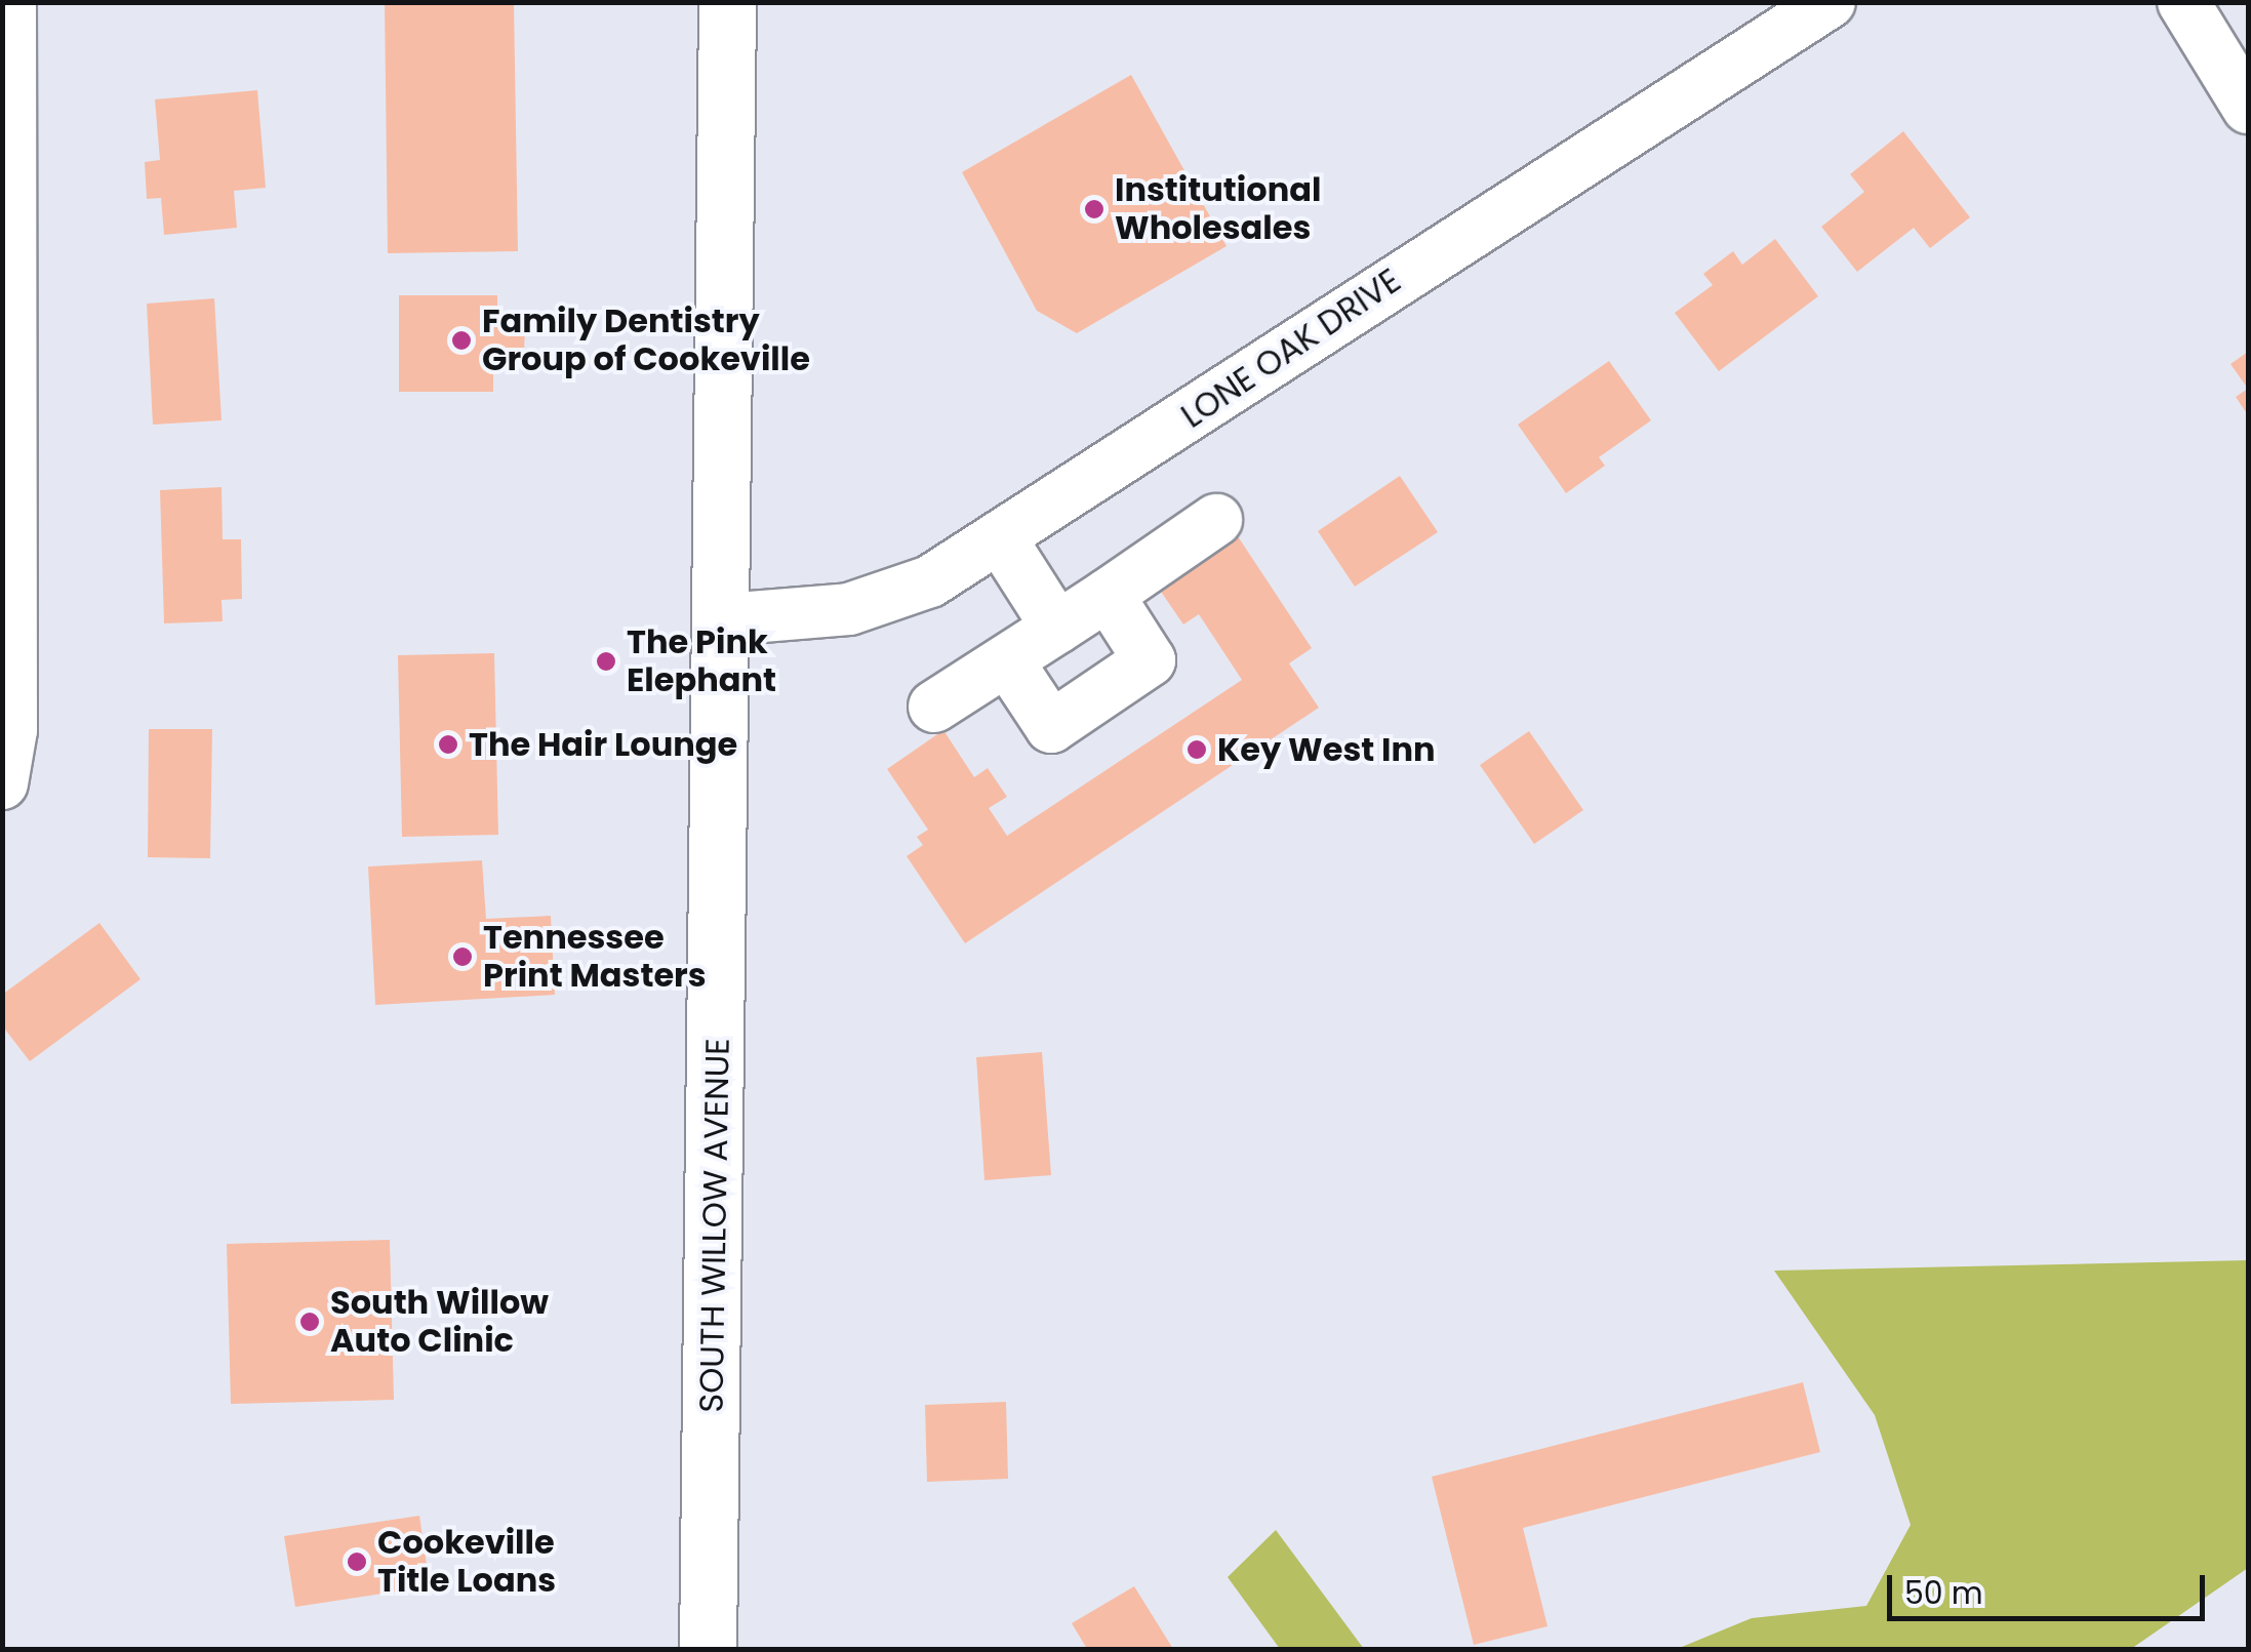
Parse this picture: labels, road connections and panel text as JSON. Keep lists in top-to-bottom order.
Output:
{
  "streets": {
    "main road": ["SOUTH WILLOW AVENUE"],
    "street": ["LONE OAK DRIVE"]
  },
  "crossings": [
    ["LONE OAK DRIVE", "SOUTH WILLOW AVENUE"]
  ],
  "places": [
    "Institutional Wholesales",
    "Family Dentistry Group of Cookeville",
    "The Pink Elephant",
    "The Hair Lounge",
    "Key West Inn",
    "Tennessee Print Masters",
    "South Willow Auto Clinic",
    "Cookeville Title Loans"
  ],
  "scale_bar": "50 m"
}
